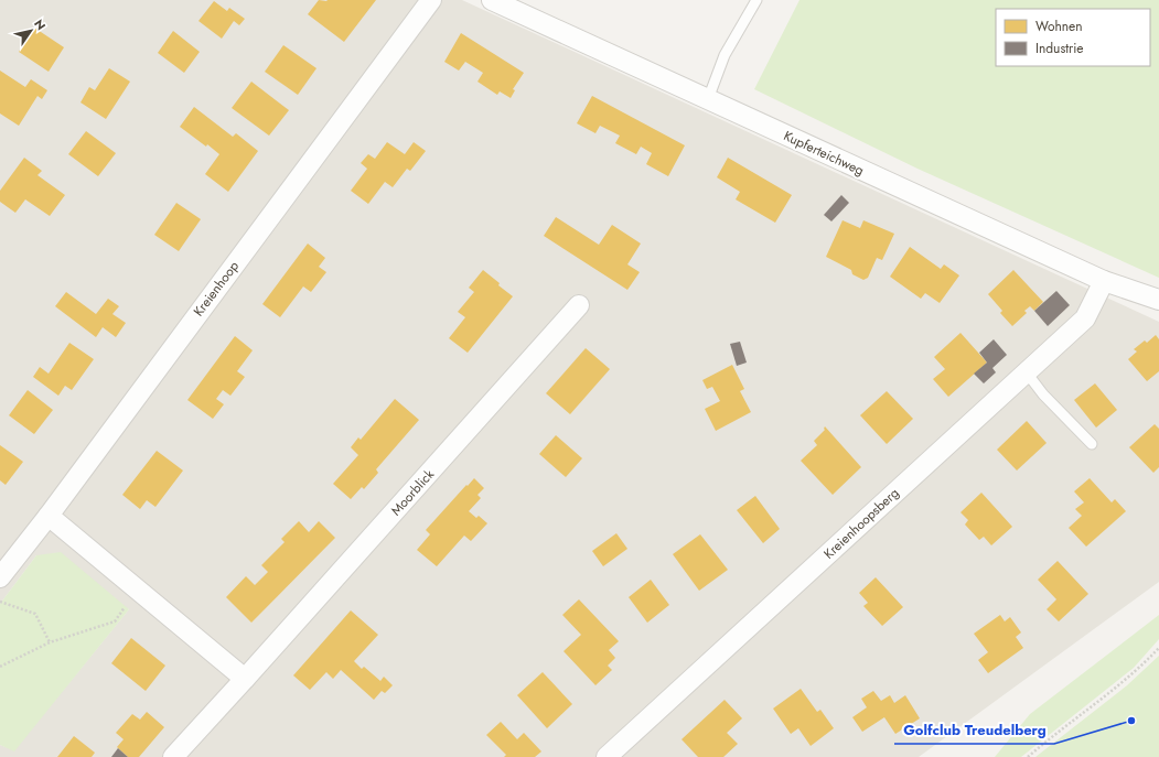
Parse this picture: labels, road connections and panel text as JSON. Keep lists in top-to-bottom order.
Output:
{
  "streets": {
    "street": [
      "Kupferteichweg",
      "Kreienhoop",
      "Moorblick",
      "Kreienhoopsberg"
    ]
  },
  "crossings": [
    ["Kupferteichweg", "Kreienhoopsberg"]
  ],
  "places": ["Golfclub Treudelberg"],
  "legend": ["Wohnen", "Industrie"],
  "north": "top right"
}
